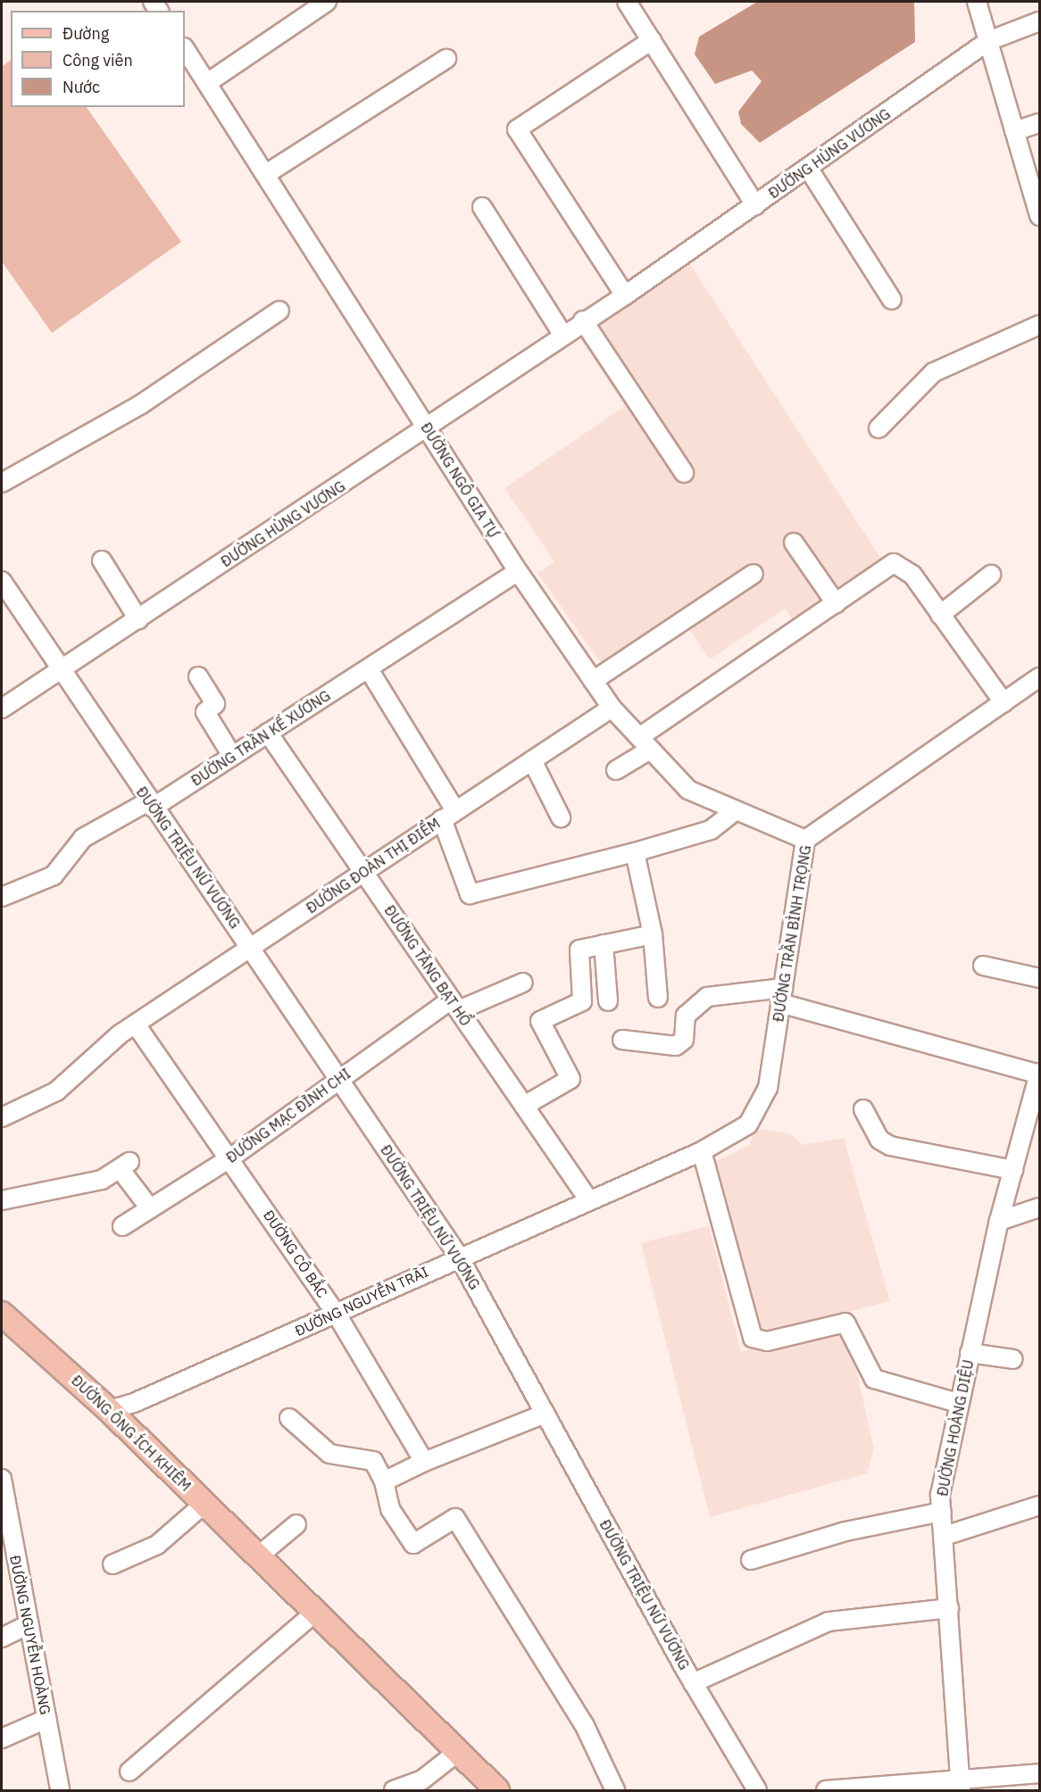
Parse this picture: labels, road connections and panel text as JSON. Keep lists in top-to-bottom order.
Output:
{
  "streets": {
    "main road": ["ĐƯỜNG ÔNG ÍCH KHIÊM"],
    "street": [
      "ĐƯỜNG HÙNG VƯƠNG",
      "ĐƯỜNG NGÔ GIA TỰ",
      "ĐƯỜNG TRẦN KẾ XƯƠNG",
      "ĐƯỜNG TRIỆU NỮ VƯƠNG",
      "ĐƯỜNG ĐOÀN THỊ ĐIỂM",
      "ĐƯỜNG TRẦN BÌNH TRỌNG",
      "ĐƯỜNG TĂNG BẠT HỔ",
      "ĐƯỜNG MẠC ĐĨNH CHI",
      "ĐƯỜNG CÔ BẮC",
      "ĐƯỜNG NGUYỄN TRÃI",
      "ĐƯỜNG HOÀNG DIỆU",
      "ĐƯỜNG NGUYỄN HOÀNG"
    ]
  },
  "crossings": [
    ["ĐƯỜNG HÙNG VƯƠNG", "ĐƯỜNG NGÔ GIA TỰ"],
    ["ĐƯỜNG HÙNG VƯƠNG", "ĐƯỜNG TRIỆU NỮ VƯƠNG"],
    ["ĐƯỜNG NGÔ GIA TỰ", "ĐƯỜNG TRẦN KẾ XƯƠNG"],
    ["ĐƯỜNG NGÔ GIA TỰ", "ĐƯỜNG ĐOÀN THỊ ĐIỂM"],
    ["ĐƯỜNG NGÔ GIA TỰ", "ĐƯỜNG TRẦN BÌNH TRỌNG"],
    ["ĐƯỜNG TRẦN KẾ XƯƠNG", "ĐƯỜNG TRIỆU NỮ VƯƠNG"],
    ["ĐƯỜNG TRẦN KẾ XƯƠNG", "ĐƯỜNG TĂNG BẠT HỔ"],
    ["ĐƯỜNG TRIỆU NỮ VƯƠNG", "ĐƯỜNG ĐOÀN THỊ ĐIỂM"],
    ["ĐƯỜNG TRIỆU NỮ VƯƠNG", "ĐƯỜNG MẠC ĐĨNH CHI"],
    ["ĐƯỜNG TRIỆU NỮ VƯƠNG", "ĐƯỜNG NGUYỄN TRÃI"],
    ["ĐƯỜNG ĐOÀN THỊ ĐIỂM", "ĐƯỜNG TĂNG BẠT HỔ"],
    ["ĐƯỜNG ĐOÀN THỊ ĐIỂM", "ĐƯỜNG CÔ BẮC"],
    ["ĐƯỜNG TRẦN BÌNH TRỌNG", "ĐƯỜNG NGUYỄN TRÃI"],
    ["ĐƯỜNG TĂNG BẠT HỔ", "ĐƯỜNG MẠC ĐĨNH CHI"],
    ["ĐƯỜNG TĂNG BẠT HỔ", "ĐƯỜNG NGUYỄN TRÃI"],
    ["ĐƯỜNG MẠC ĐĨNH CHI", "ĐƯỜNG CÔ BẮC"],
    ["ĐƯỜNG CÔ BẮC", "ĐƯỜNG NGUYỄN TRÃI"],
    ["ĐƯỜNG NGUYỄN TRÃI", "ĐƯỜNG ÔNG ÍCH KHIÊM"]
  ],
  "legend": ["Đường", "Công viên", "Nước"]
}
